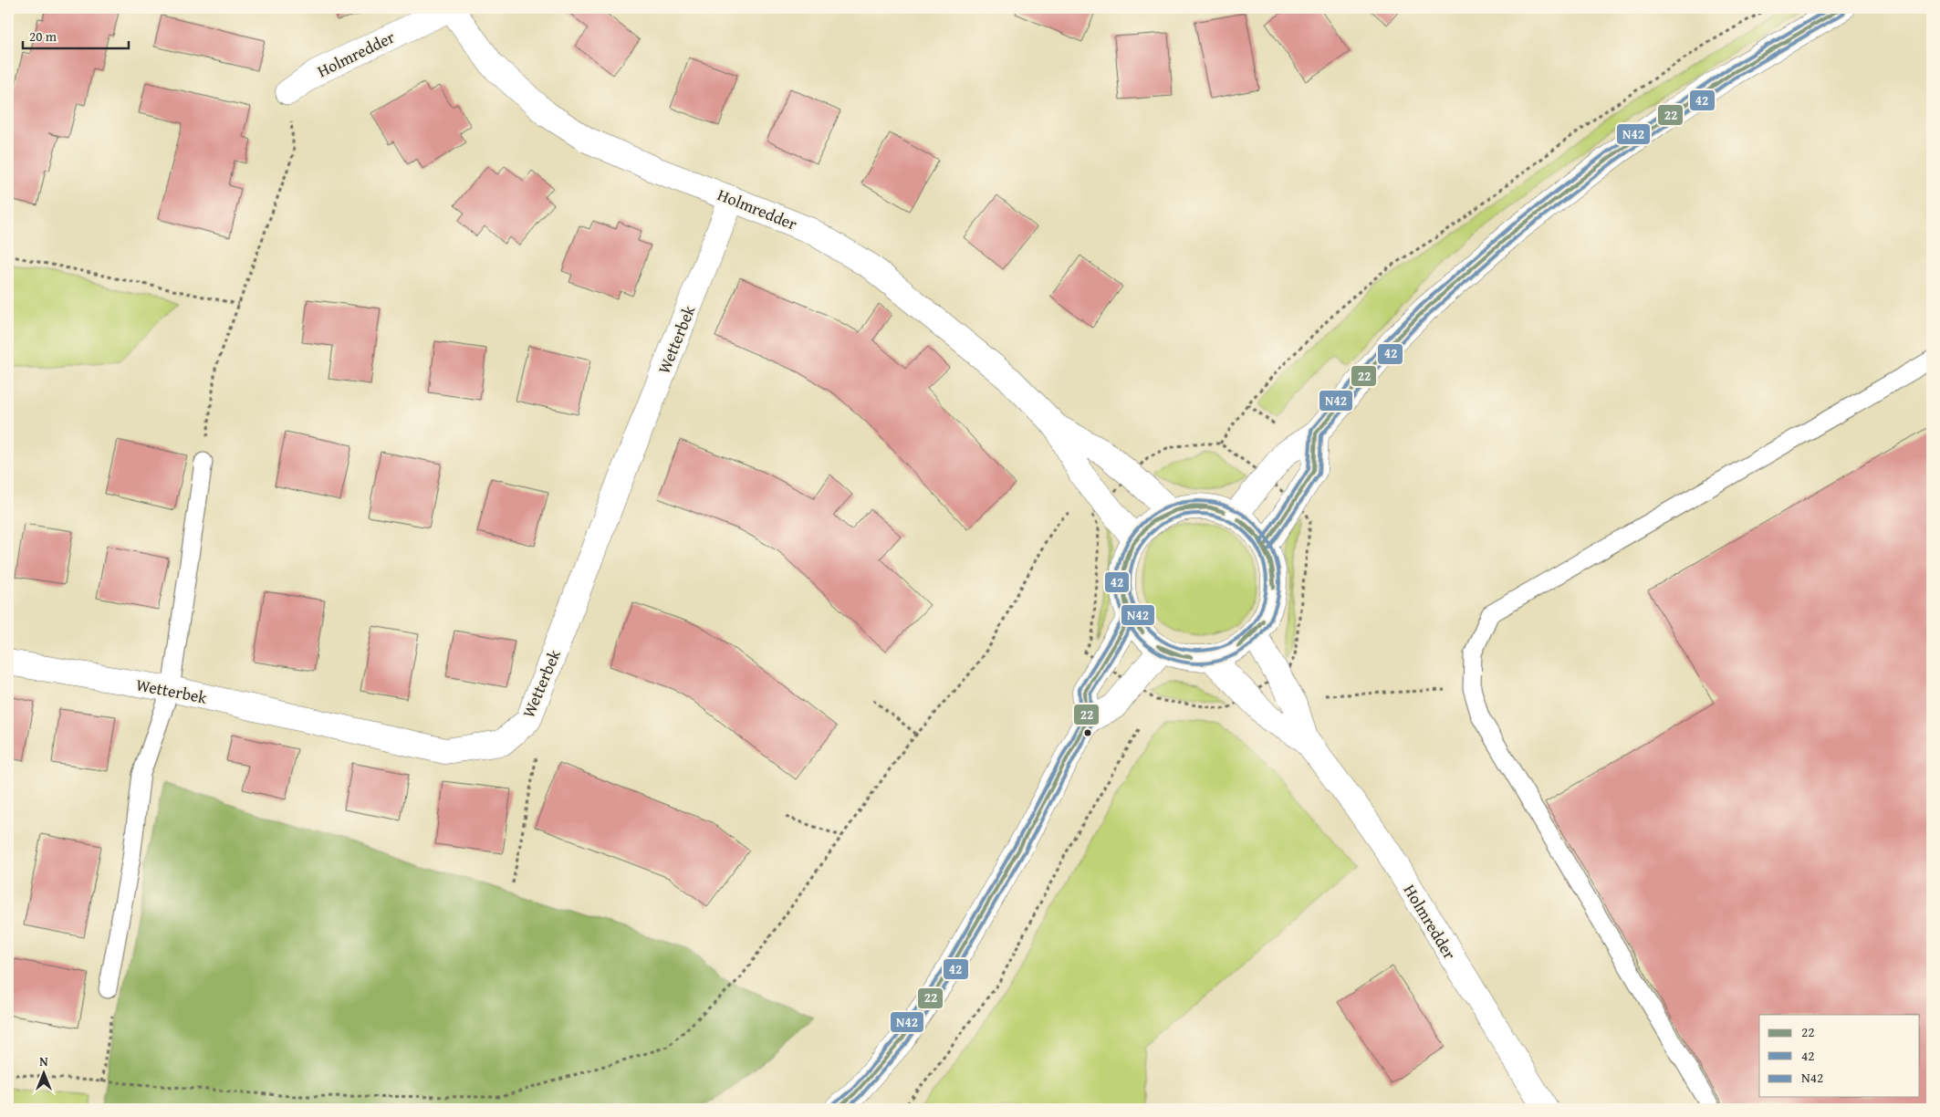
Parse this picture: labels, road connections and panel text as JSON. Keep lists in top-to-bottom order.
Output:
{
  "streets": {
    "street": ["Holmredder", "Wetterbek"]
  },
  "crossings": [
    ["Holmredder", "Wetterbek"]
  ],
  "lines": ["transit line 22", "transit line N42", "transit line 42"],
  "legend": ["22", "42", "N42"],
  "scale_bar": "20 m",
  "north": "top"
}
